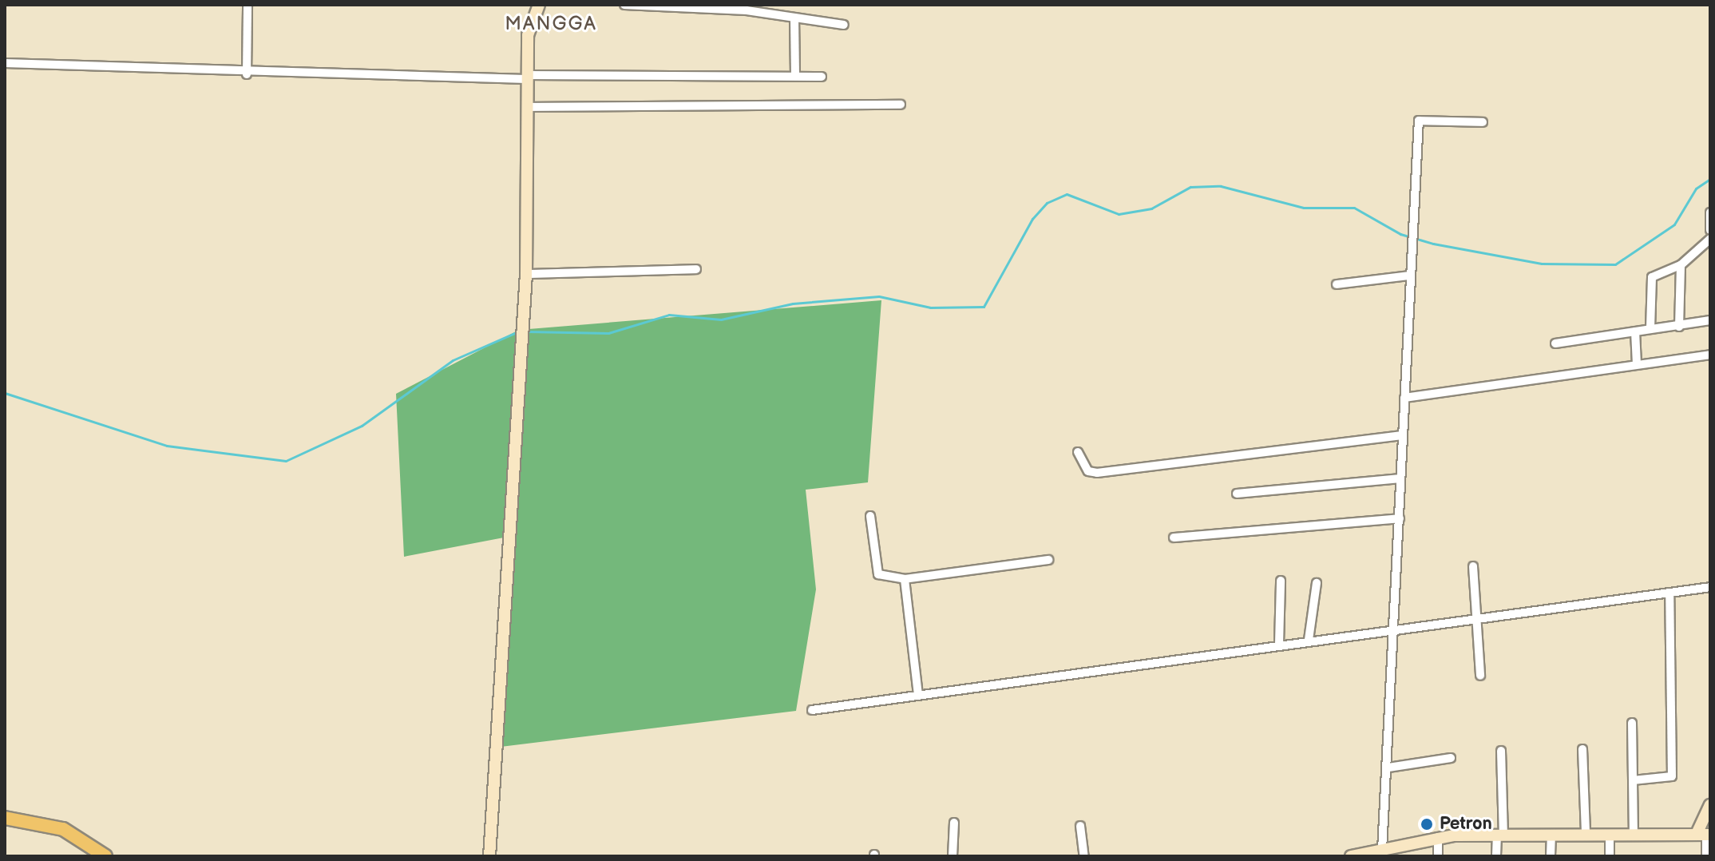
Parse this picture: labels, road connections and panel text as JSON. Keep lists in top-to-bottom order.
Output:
{
  "districts": ["MANGGA"],
  "places": ["Petron"]
}
